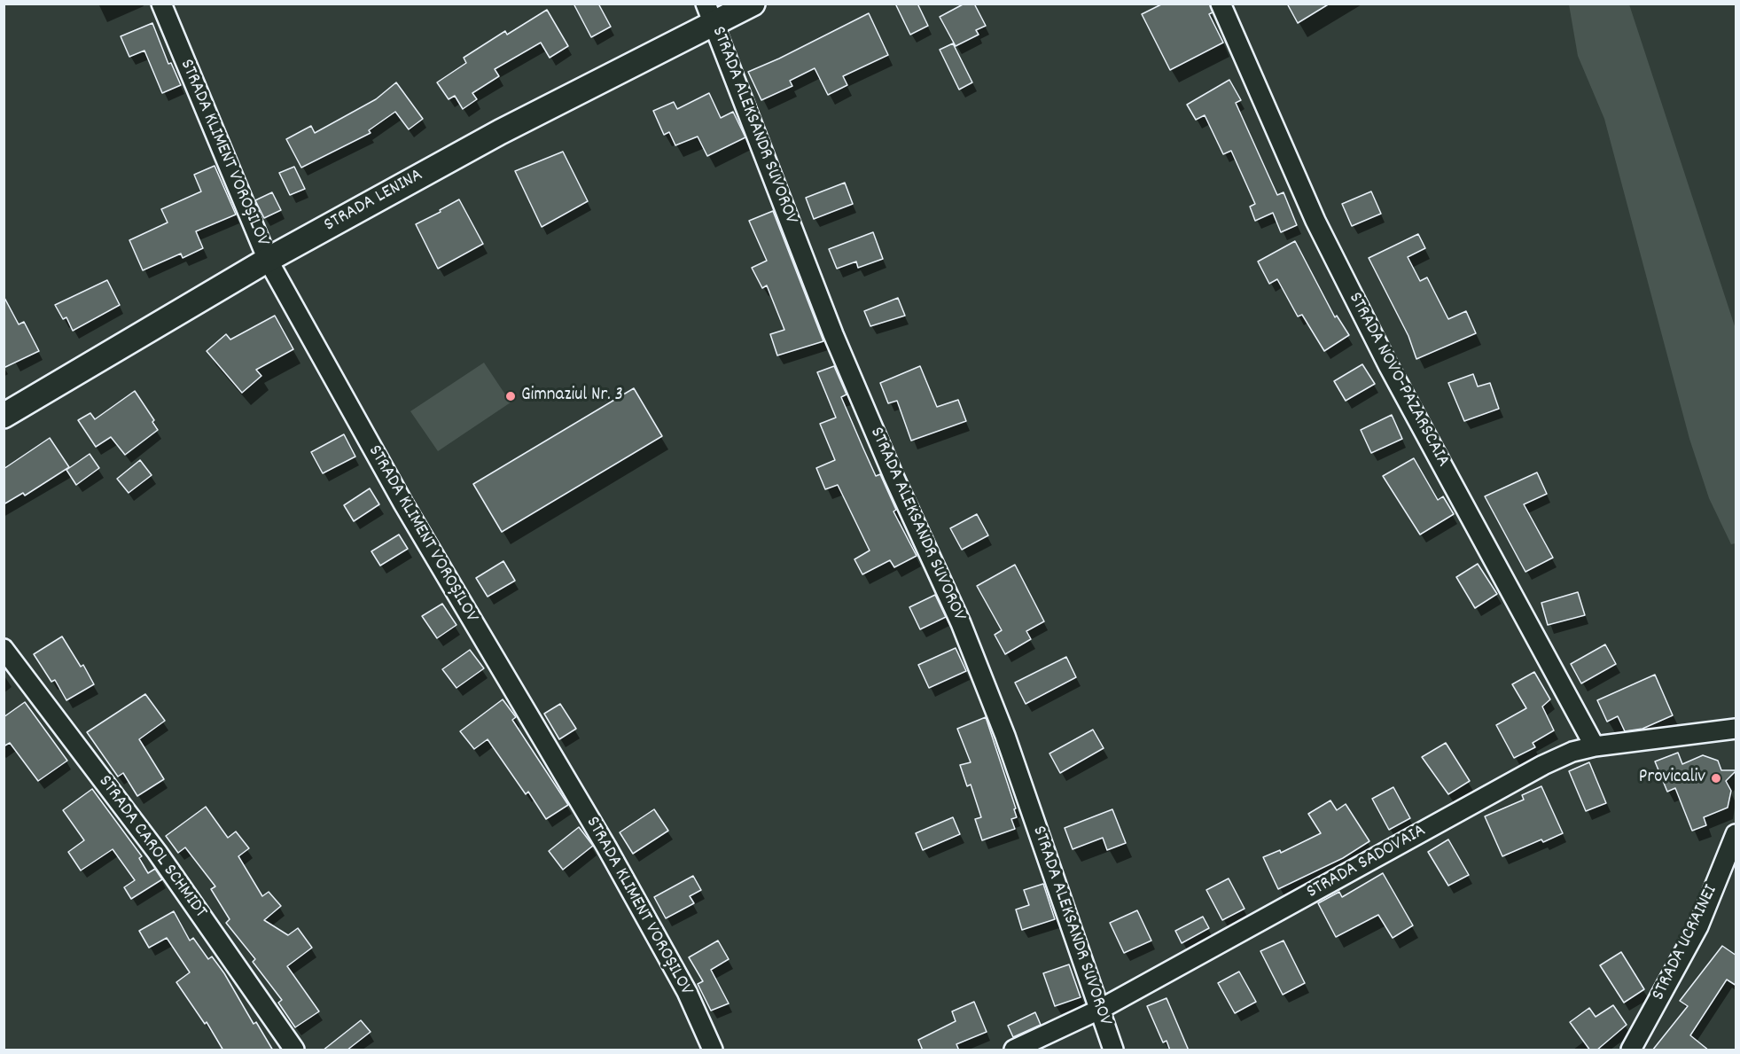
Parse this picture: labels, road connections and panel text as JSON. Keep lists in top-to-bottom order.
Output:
{
  "streets": {
    "street": [
      "STRADA ALEKSANDR SUVOROV",
      "STRADA KLIMENT VOROȘILOV",
      "STRADA LENINA",
      "STRADA NOVO-PAZARSCAIA",
      "STRADA CAROL SCHMIDT",
      "STRADA SADOVAIA",
      "STRADA UCRAINEI"
    ]
  },
  "crossings": [
    ["STRADA ALEKSANDR SUVOROV", "STRADA LENINA"],
    ["STRADA ALEKSANDR SUVOROV", "STRADA SADOVAIA"],
    ["STRADA KLIMENT VOROȘILOV", "STRADA LENINA"],
    ["STRADA NOVO-PAZARSCAIA", "STRADA SADOVAIA"]
  ],
  "places": ["Gimnaziul Nr. 3", "Provicaliv"]
}
